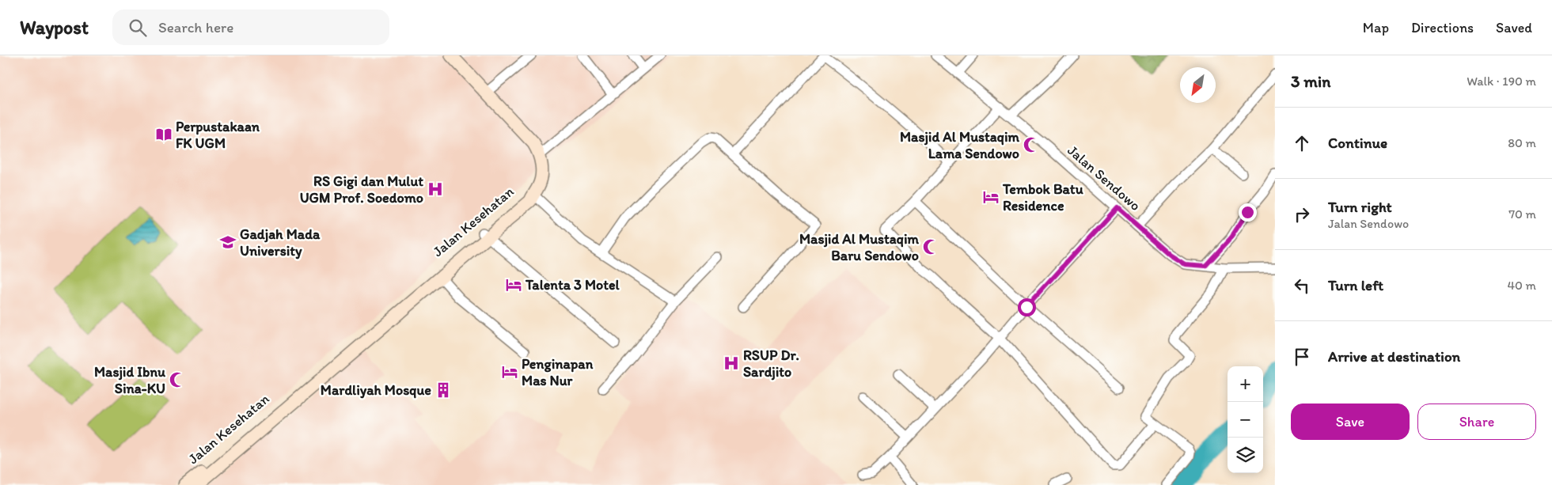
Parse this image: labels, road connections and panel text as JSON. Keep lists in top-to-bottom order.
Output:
{
  "streets": {
    "street": ["Jalan Sendowo", "Jalan Kesehatan"]
  },
  "places": {
    "library": ["Perpustakaan FK UGM"],
    "mosque": ["Masjid Al Mustaqim Lama Sendowo", "Masjid Al Mustaqim Baru Sendowo", "Masjid Ibnu Sina-KU"],
    "hospital": ["RS Gigi dan Mulut UGM Prof. Soedomo", "RSUP Dr. Sardjito"],
    "hotel": ["Tembok Batu Residence", "Talenta 3 Motel", "Penginapan Mas Nur"],
    "school or university": ["Gadjah Mada University"],
    "building": ["Mardliyah Mosque"]
  },
  "north": "bottom left",
  "page": {
    "header": "Waypost",
    "search": "Search here",
    "nav": ["Map", "Directions", "Saved"],
    "heading": ["3 min", "Walk · 190 m"],
    "list": [
      ["Continue", "80 m"],
      ["Turn right", "Jalan Sendowo", "70 m"],
      ["Turn left", "40 m"],
      "Arrive at destination"
    ],
    "map_buttons": ["+", "−"],
    "buttons": ["Save", "Share"]
  }
}
